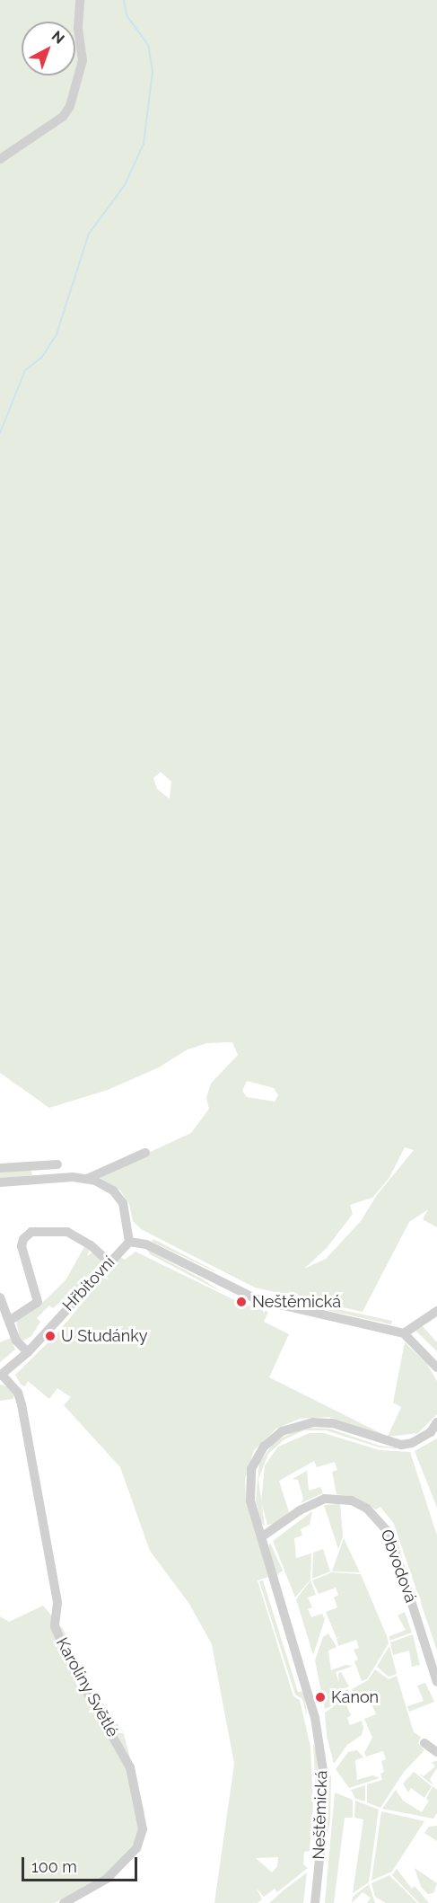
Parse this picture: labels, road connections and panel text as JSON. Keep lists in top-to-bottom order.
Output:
{
  "streets": {
    "street": [
      "Hřbitovní",
      "Obvodová",
      "Karolíny Světlé",
      "Neštěmická"
    ]
  },
  "crossings": [
    ["Hřbitovní", "Karolíny Světlé"],
    ["Obvodová", "Neštěmická"]
  ],
  "places": ["Neštěmická", "U Studánky", "Kanon"],
  "scale_bar": "100 m",
  "north": "top right"
}
